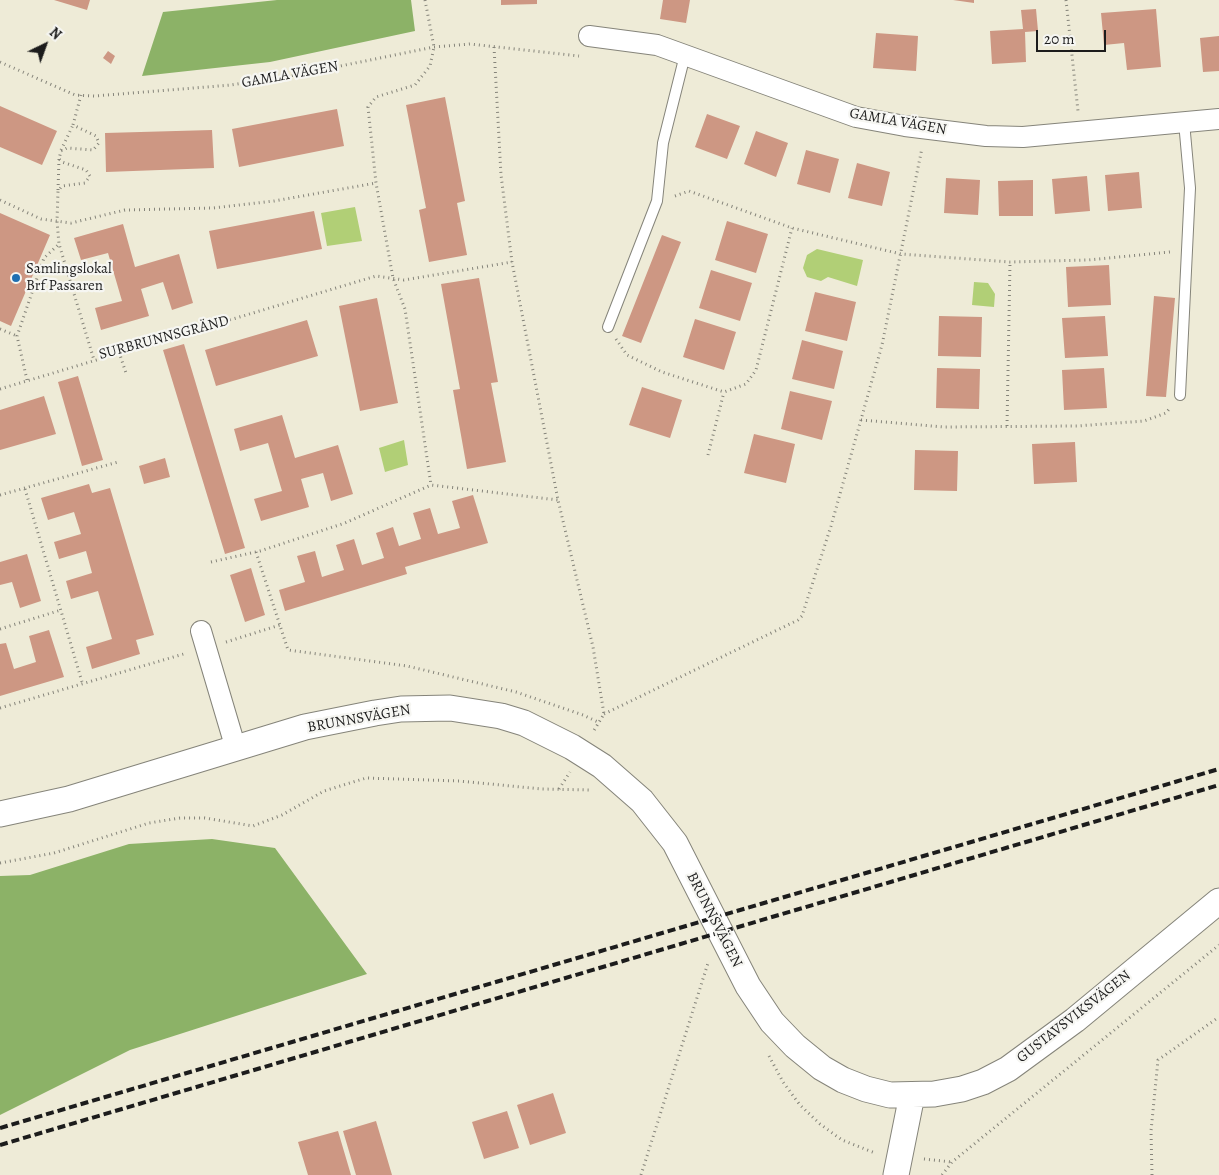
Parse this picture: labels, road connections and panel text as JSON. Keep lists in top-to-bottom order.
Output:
{
  "streets": {
    "street": ["GAMLA VÄGEN", "BRUNNSVÄGEN", "GUSTAVSVIKSVÄGEN"],
    "path": ["SURBRUNNSGRÄND"]
  },
  "crossings": [
    ["GAMLA VÄGEN", "SURBRUNNSGRÄND"],
    ["BRUNNSVÄGEN", "GUSTAVSVIKSVÄGEN"]
  ],
  "places": ["Samlingslokal Brf Passaren"],
  "scale_bar": "20 m",
  "north": "top right"
}
